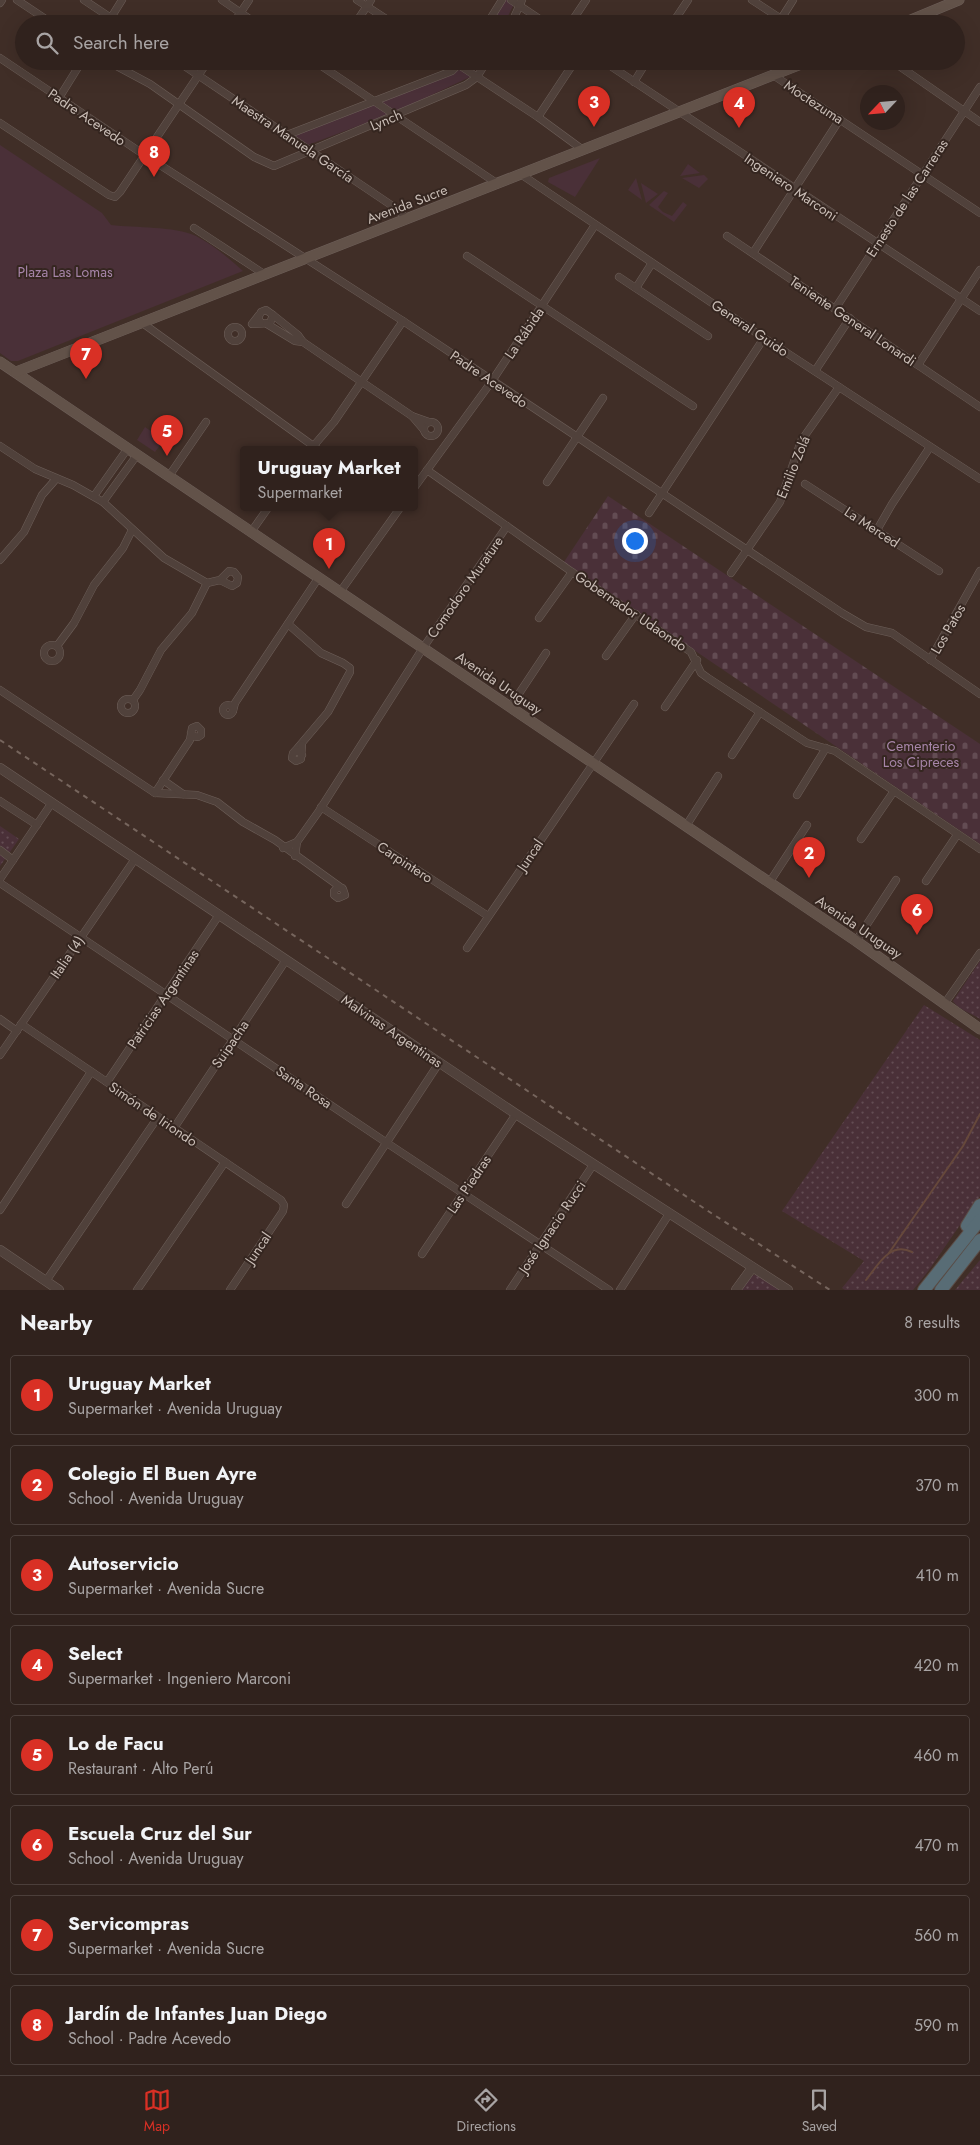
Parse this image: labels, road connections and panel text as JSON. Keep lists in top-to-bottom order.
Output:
{
  "streets": {
    "main road": ["Avenida Sucre", "Avenida Uruguay"],
    "street": [
      "Moctezuma",
      "Padre Acevedo",
      "Lynch",
      "Maestra Manuela García",
      "Ingeniero Marconi",
      "Ernesto de las Carreras",
      "Teniente General Lonardi",
      "General Guido",
      "La Rábida",
      "Emilio Zolá",
      "La Merced",
      "Comodoro Murature",
      "Gobernador Udaondo",
      "Los Patos",
      "Juncal",
      "Carpintero",
      "Italia (4)",
      "Patricias Argentinas",
      "Malvinas Argentinas",
      "Suipacha",
      "Santa Rosa",
      "Simón de Iriondo",
      "Las Piedras",
      "José Ignacio Rucci"
    ]
  },
  "crossings": [
    ["Moctezuma", "Ernesto de las Carreras"],
    ["Moctezuma", "Avenida Sucre"],
    ["Padre Acevedo", "Avenida Sucre"],
    ["Padre Acevedo", "La Rábida"],
    ["Padre Acevedo", "Emilio Zolá"],
    ["Padre Acevedo", "Los Patos"],
    ["Lynch", "Maestra Manuela García"],
    ["Maestra Manuela García", "Avenida Sucre"],
    ["Ingeniero Marconi", "Ernesto de las Carreras"],
    ["Ingeniero Marconi", "Avenida Sucre"],
    ["Ernesto de las Carreras", "Teniente General Lonardi"],
    ["Avenida Sucre", "General Guido"],
    ["Avenida Sucre", "Avenida Uruguay"],
    ["General Guido", "La Rábida"],
    ["General Guido", "Emilio Zolá"],
    ["La Rábida", "Gobernador Udaondo"],
    ["Comodoro Murature", "Gobernador Udaondo"],
    ["Comodoro Murature", "Avenida Uruguay"],
    ["Avenida Uruguay", "Juncal"],
    ["Juncal", "Carpintero"],
    ["Juncal", "Simón de Iriondo"],
    ["Italia (4)", "Malvinas Argentinas"],
    ["Italia (4)", "Santa Rosa"],
    ["Italia (4)", "Simón de Iriondo"],
    ["Patricias Argentinas", "Malvinas Argentinas"],
    ["Patricias Argentinas", "Santa Rosa"],
    ["Patricias Argentinas", "Simón de Iriondo"],
    ["Malvinas Argentinas", "Suipacha"],
    ["Malvinas Argentinas", "Las Piedras"],
    ["Malvinas Argentinas", "José Ignacio Rucci"],
    ["Suipacha", "Santa Rosa"],
    ["Suipacha", "Simón de Iriondo"],
    ["Santa Rosa", "Las Piedras"],
    ["Santa Rosa", "José Ignacio Rucci"]
  ],
  "parks": ["Plaza Las Lomas", "Cementerio Los Cipreces"],
  "north": "bottom left",
  "page": {
    "search": "Search here",
    "pins": [
      "3",
      "4",
      "8",
      "7",
      "5",
      "1",
      "2",
      "6"
    ],
    "popup": ["Uruguay Market", "Supermarket"],
    "heading": ["Nearby", "8 results"],
    "list": [
      {
        "mark": "1",
        "name": "Uruguay Market",
        "note": "Supermarket · Avenida Uruguay",
        "value": "300 m"
      },
      {
        "mark": "2",
        "name": "Colegio El Buen Ayre",
        "note": "School · Avenida Uruguay",
        "value": "370 m"
      },
      {
        "mark": "3",
        "name": "Autoservicio",
        "note": "Supermarket · Avenida Sucre",
        "value": "410 m"
      },
      {
        "mark": "4",
        "name": "Select",
        "note": "Supermarket · Ingeniero Marconi",
        "value": "420 m"
      },
      {
        "mark": "5",
        "name": "Lo de Facu",
        "note": "Restaurant · Alto Perú",
        "value": "460 m"
      },
      {
        "mark": "6",
        "name": "Escuela Cruz del Sur",
        "note": "School · Avenida Uruguay",
        "value": "470 m"
      },
      {
        "mark": "7",
        "name": "Servicompras",
        "note": "Supermarket · Avenida Sucre",
        "value": "560 m"
      },
      {
        "mark": "8",
        "name": "Jardín de Infantes Juan Diego",
        "note": "School · Padre Acevedo",
        "value": "590 m"
      }
    ],
    "nav": ["Map", "Directions", "Saved"]
  }
}
